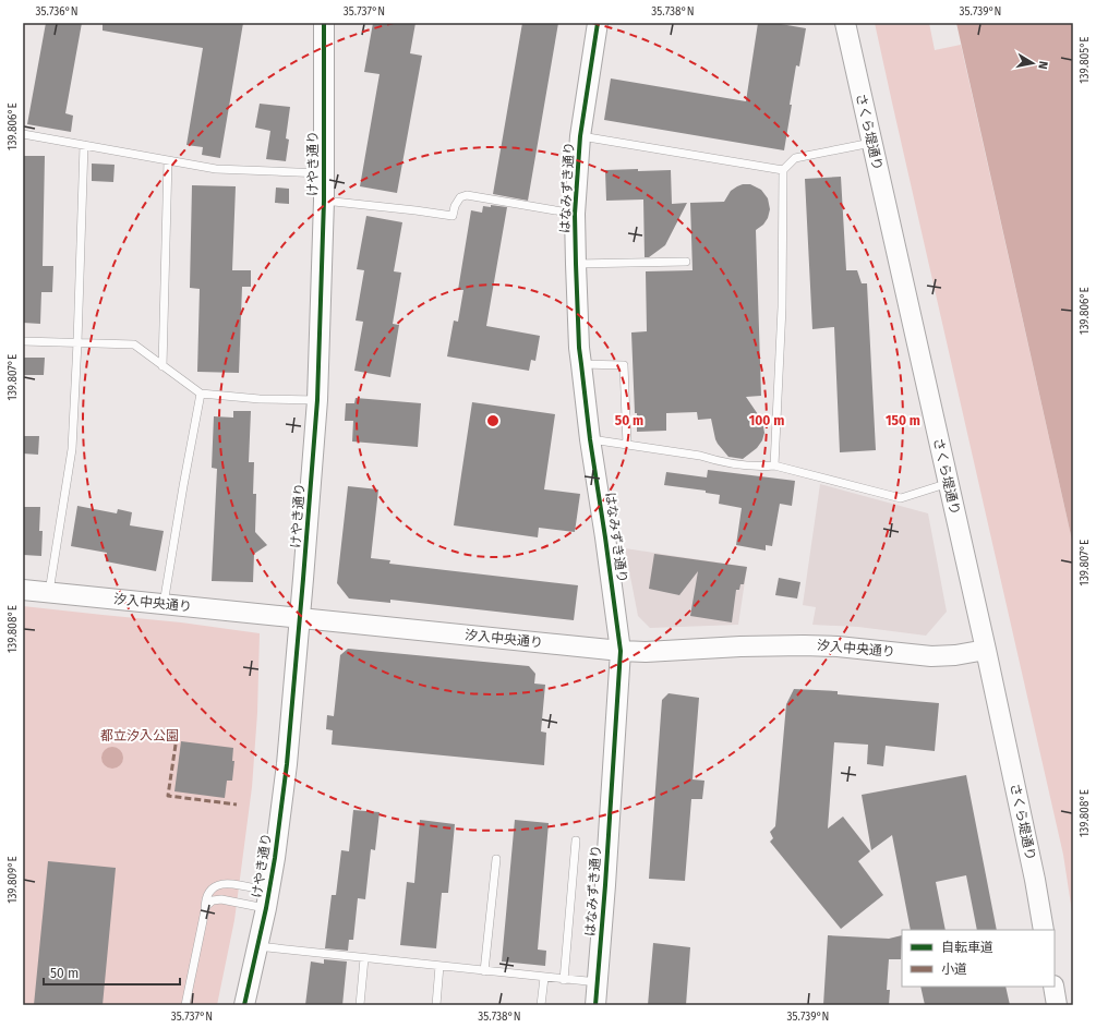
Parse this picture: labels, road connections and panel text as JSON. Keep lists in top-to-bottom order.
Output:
{
  "streets": {
    "street": [
      "さくら堤通り",
      "けやき通り",
      "はなみずき通り",
      "汐入中央通り"
    ]
  },
  "crossings": [
    ["さくら堤通り", "汐入中央通り"],
    ["けやき通り", "汐入中央通り"],
    ["はなみずき通り", "汐入中央通り"]
  ],
  "parks": ["都立汐入公園"],
  "legend": ["自転車道", "小道"],
  "scale_bar": "50 m",
  "north": "right",
  "coordinates": [
    "35.736°N",
    "35.737°N",
    "35.738°N",
    "35.739°N",
    "139.805°E",
    "139.806°E",
    "139.807°E",
    "139.808°E",
    "139.809°E"
  ],
  "rings": ["50 m", "100 m", "150 m"]
}
